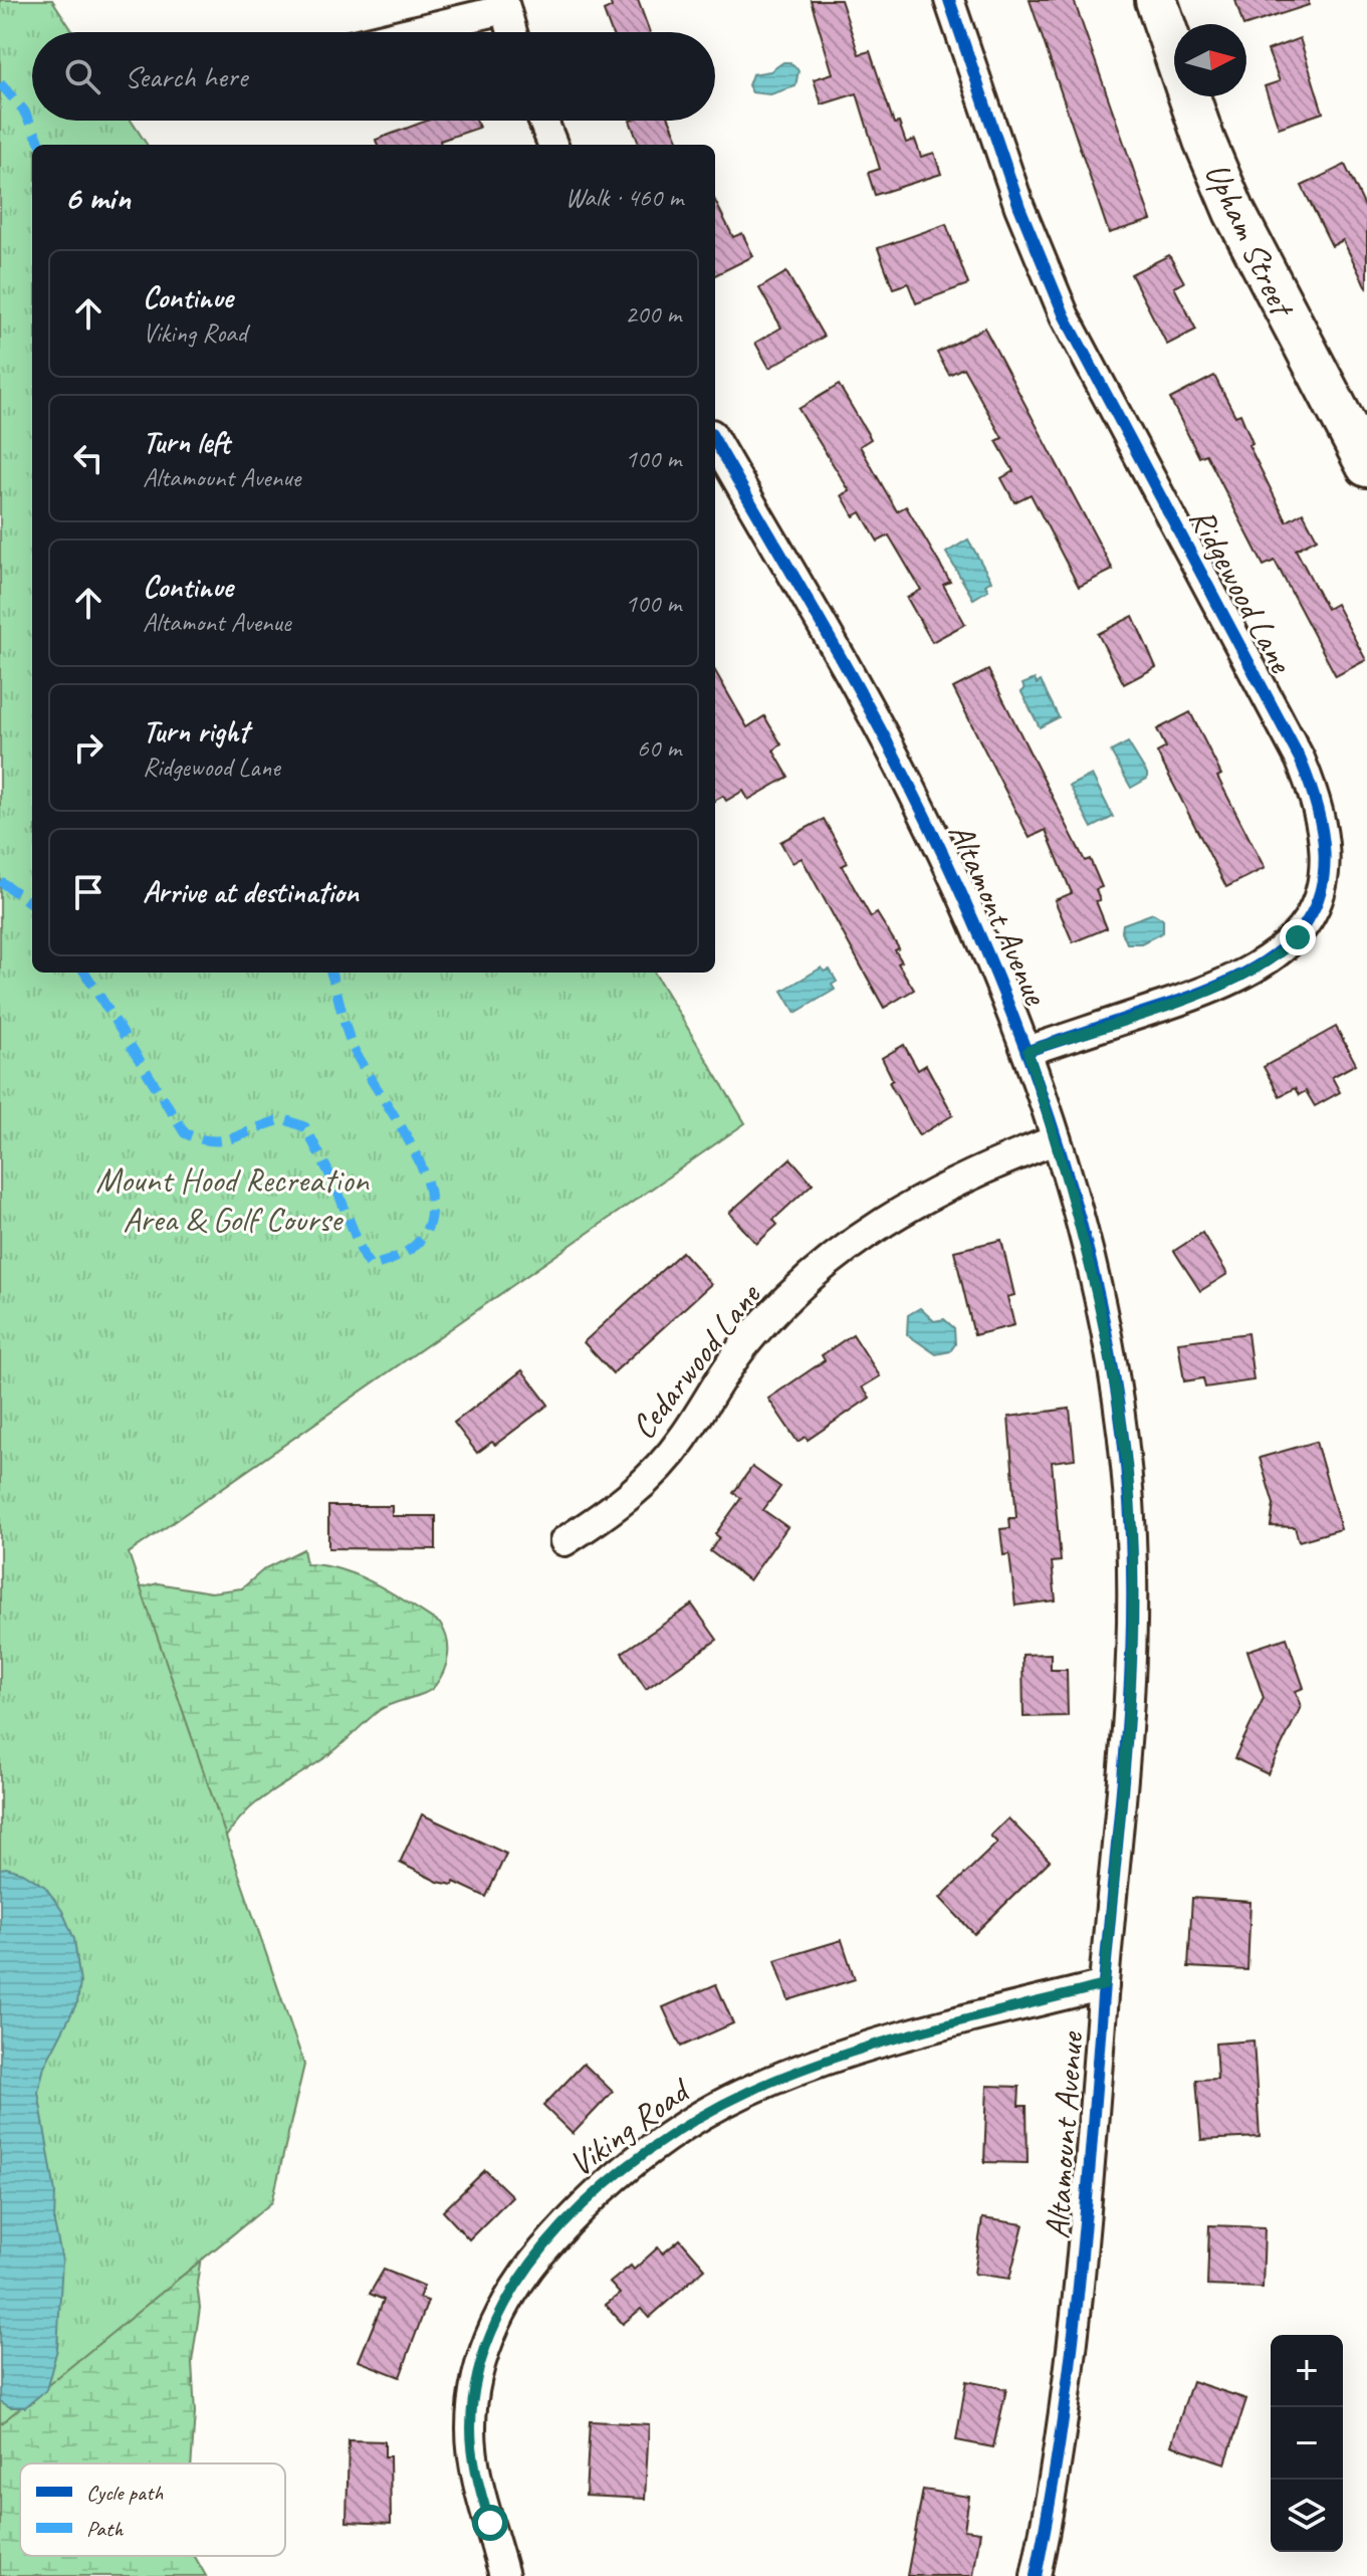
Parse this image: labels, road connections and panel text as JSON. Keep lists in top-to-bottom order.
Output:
{
  "streets": {
    "main road": ["Upham Street"],
    "street": [
      "Ridgewood Lane",
      "Altamont Avenue",
      "Cedarwood Lane",
      "Viking Road",
      "Altamount Avenue"
    ]
  },
  "crossings": [
    ["Ridgewood Lane", "Altamont Avenue"],
    ["Altamont Avenue", "Cedarwood Lane"],
    ["Altamont Avenue", "Altamount Avenue"],
    ["Viking Road", "Altamount Avenue"]
  ],
  "parks": ["Mount Hood Recreation Area & Golf Course"],
  "legend": ["Cycle path", "Path"],
  "north": "right",
  "page": {
    "search": "Search here",
    "heading": ["6 min", "Walk · 460 m"],
    "list": [
      ["Continue", "Viking Road", "200 m"],
      ["Turn left", "Altamount Avenue", "100 m"],
      ["Continue", "Altamont Avenue", "100 m"],
      ["Turn right", "Ridgewood Lane", "60 m"],
      "Arrive at destination"
    ],
    "map_buttons": ["+", "−"]
  }
}
